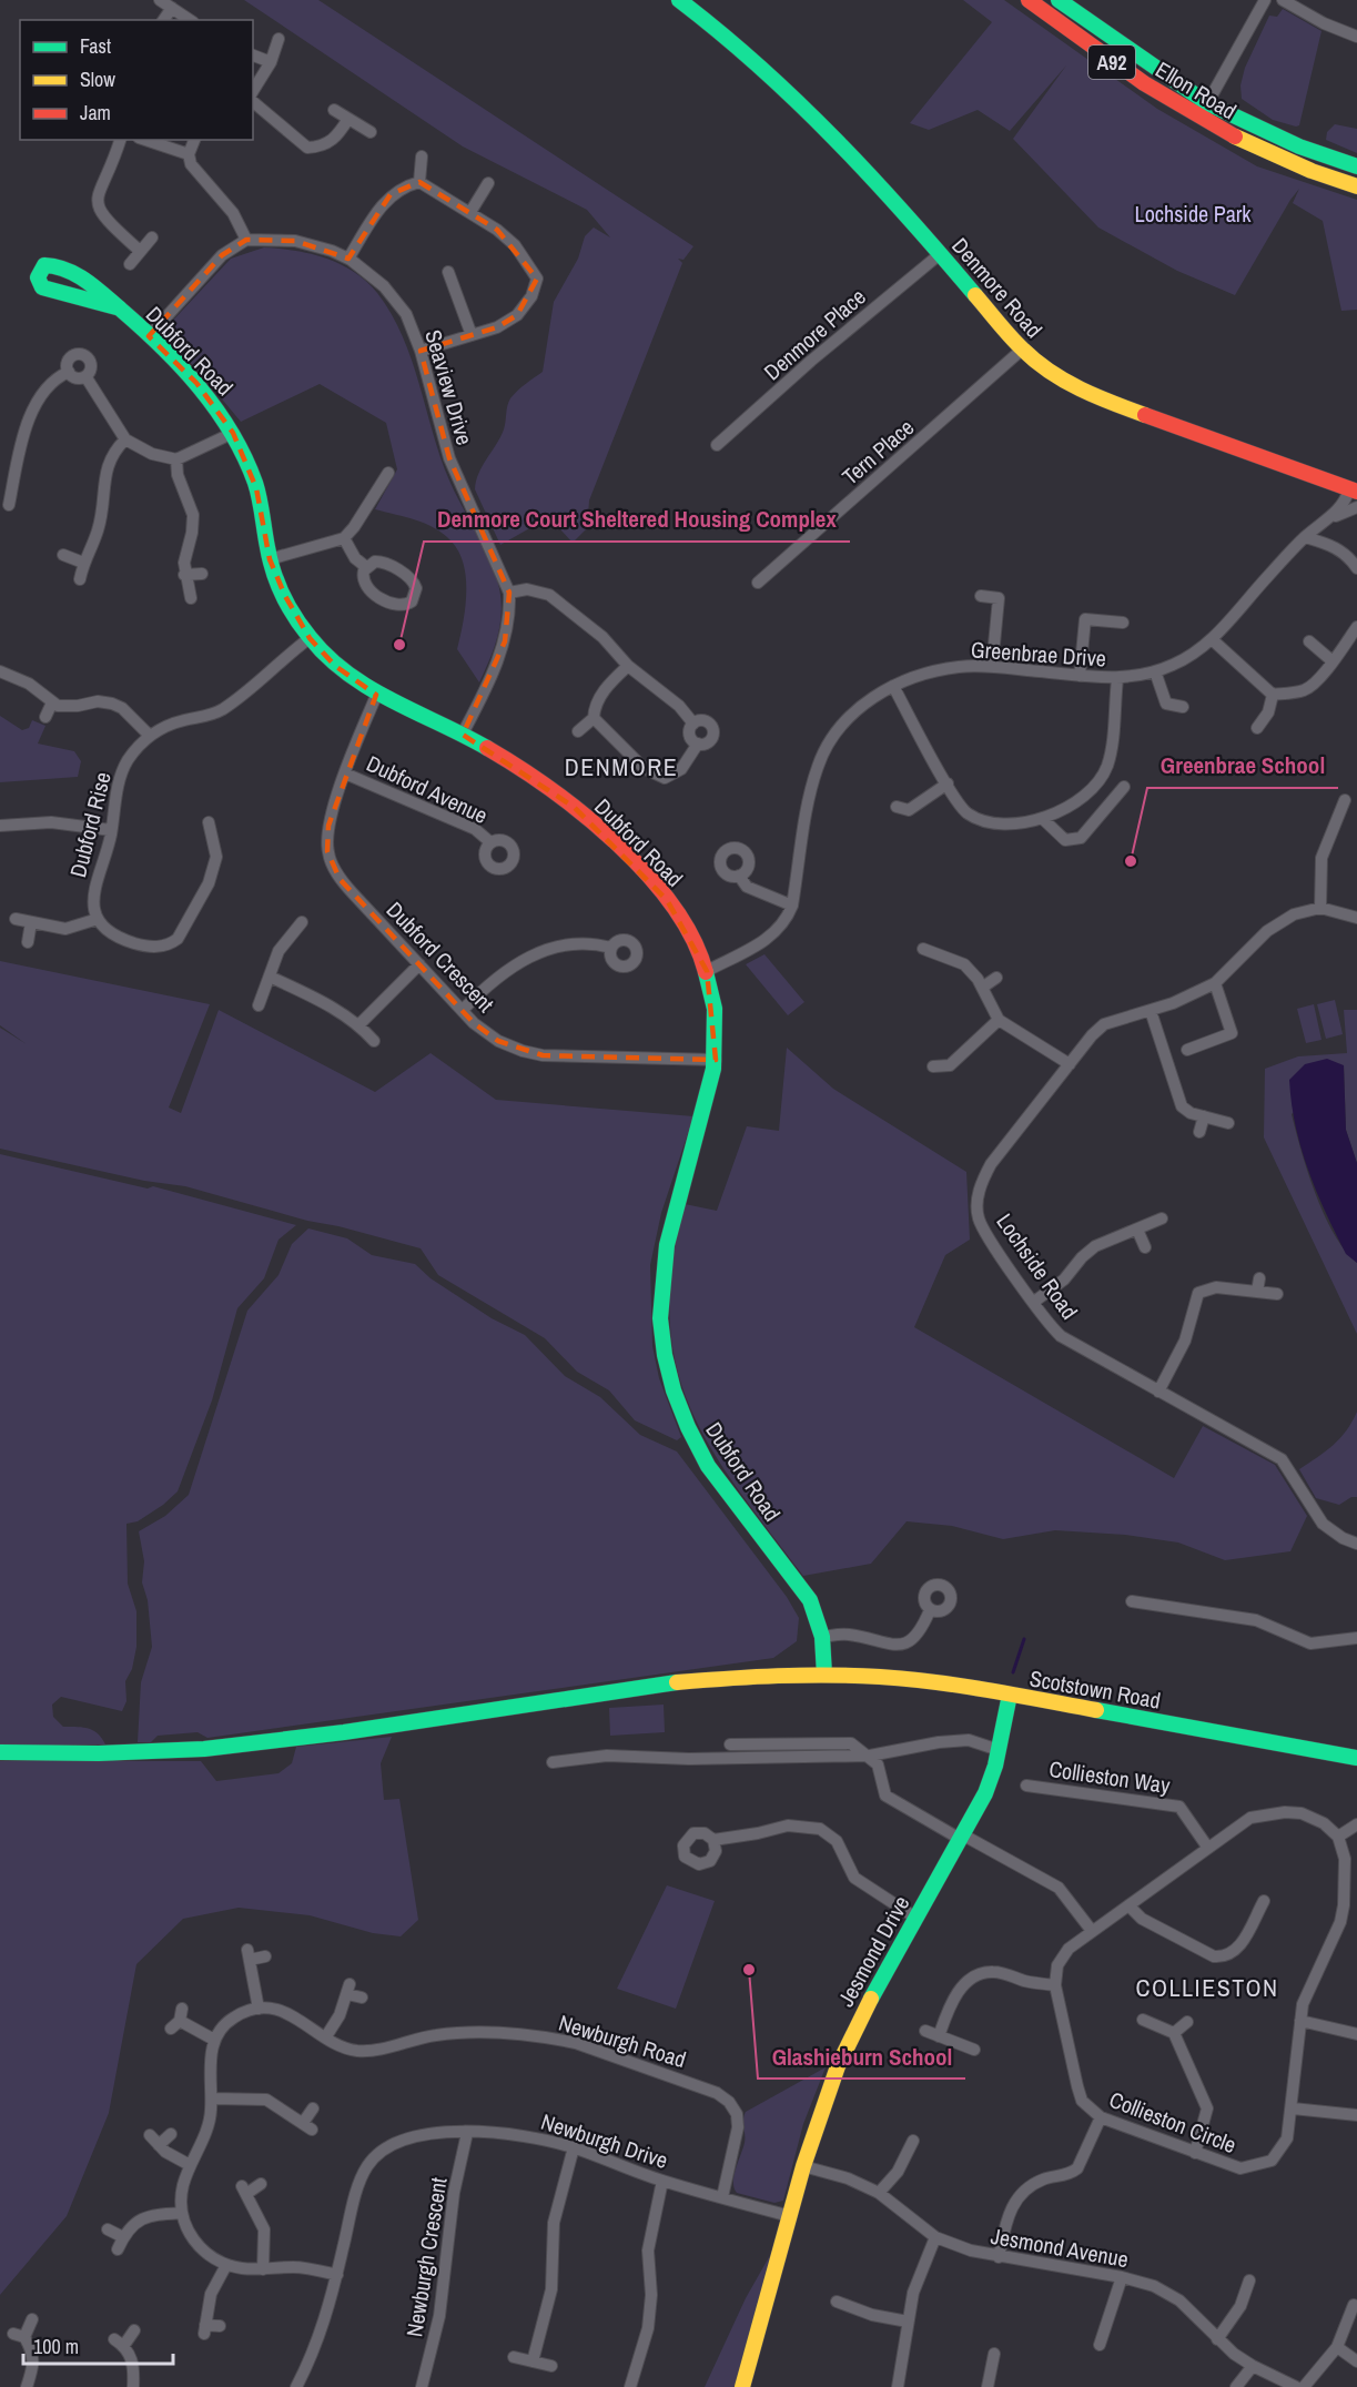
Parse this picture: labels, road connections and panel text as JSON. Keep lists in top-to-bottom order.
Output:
{
  "streets": {
    "street": [
      "A92",
      "Ellon Road",
      "Denmore Road",
      "Denmore Place",
      "Dubford Road",
      "Seaview Drive",
      "Tern Place",
      "Greenbrae Drive",
      "Dubford Avenue",
      "Dubford Rise",
      "Dubford Crescent",
      "Lochside Road",
      "Scotstown Road",
      "Collieston Way",
      "Jesmond Drive",
      "Newburgh Road",
      "Collieston Circle",
      "Newburgh Drive",
      "Jesmond Avenue",
      "Newburgh Crescent"
    ]
  },
  "crossings": [
    ["Denmore Road", "Denmore Place"],
    ["Denmore Road", "Tern Place"],
    ["Denmore Road", "Greenbrae Drive"],
    ["Dubford Road", "Seaview Drive"],
    ["Dubford Road", "Greenbrae Drive"],
    ["Dubford Road", "Dubford Rise"],
    ["Dubford Road", "Dubford Crescent"],
    ["Dubford Road", "Scotstown Road"],
    ["Dubford Avenue", "Dubford Crescent"],
    ["Scotstown Road", "Jesmond Drive"],
    ["Collieston Way", "Collieston Circle"],
    ["Jesmond Drive", "Newburgh Drive"],
    ["Jesmond Drive", "Jesmond Avenue"],
    ["Newburgh Road", "Newburgh Drive"],
    ["Newburgh Drive", "Newburgh Crescent"]
  ],
  "districts": ["DENMORE", "COLLIESTON"],
  "parks": ["Lochside Park"],
  "places": ["Denmore Court Sheltered Housing Complex", "Greenbrae School", "Glashieburn School"],
  "legend": ["Fast", "Slow", "Jam"],
  "scale_bar": "100 m"
}
